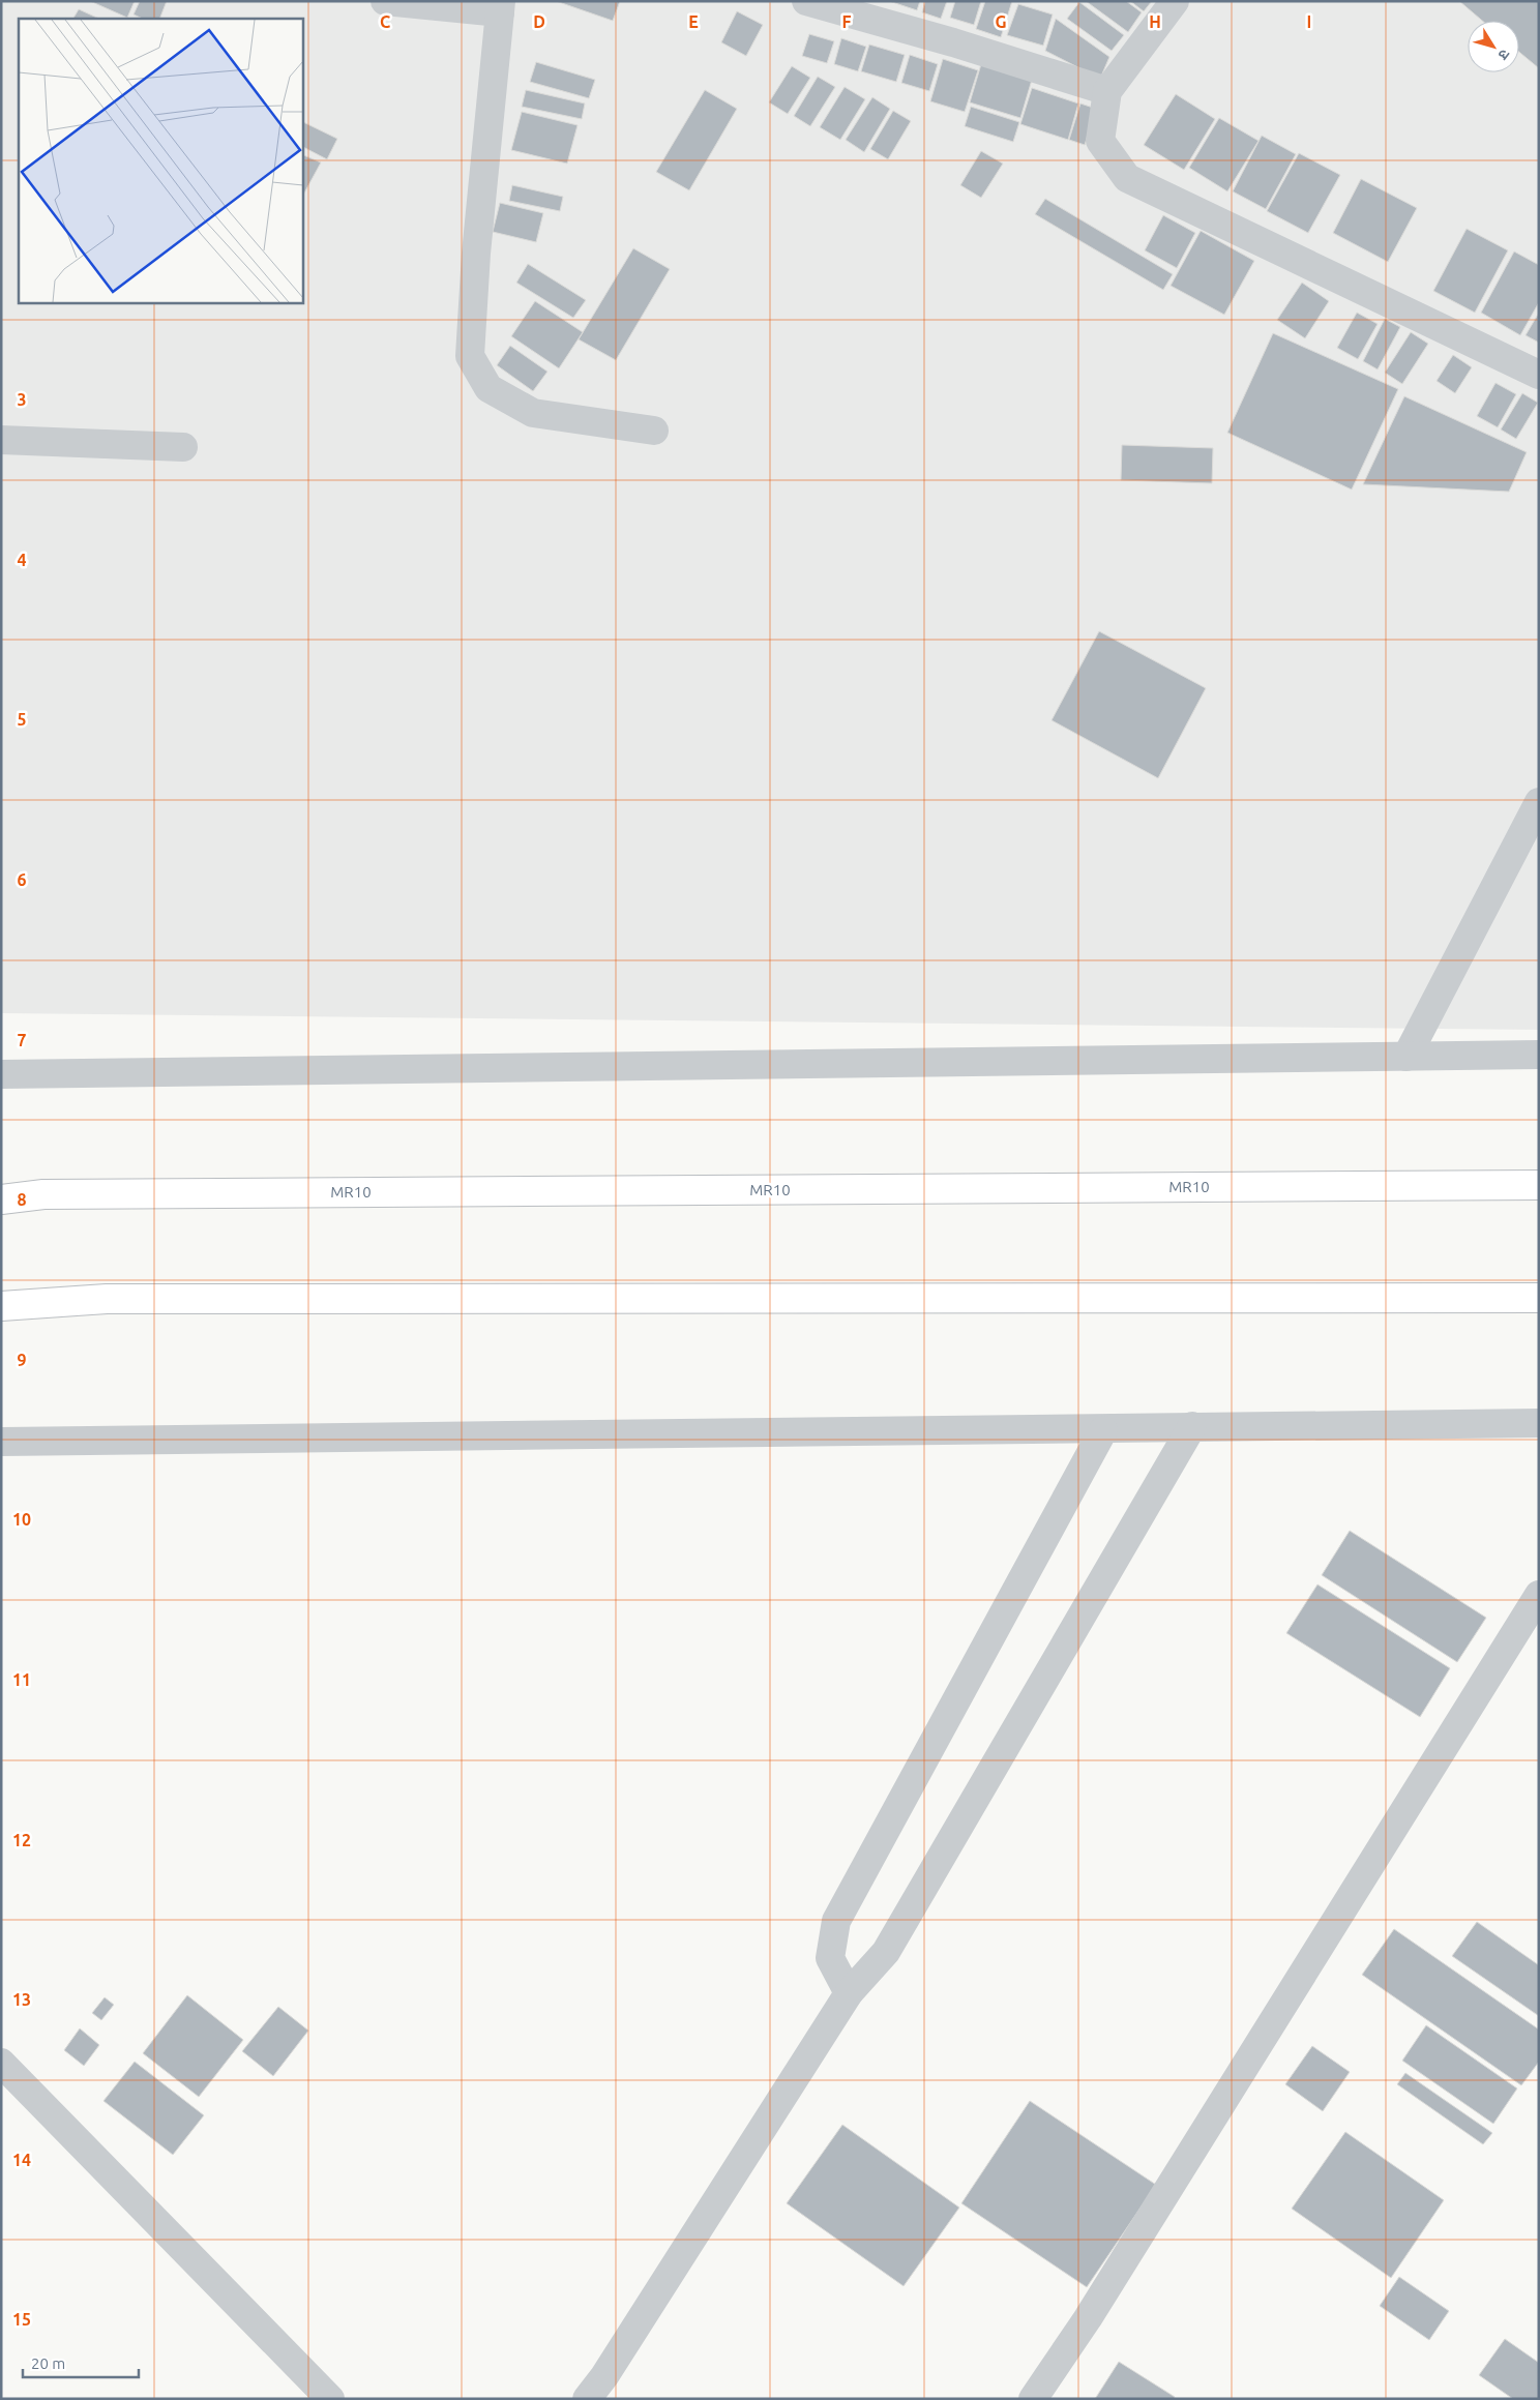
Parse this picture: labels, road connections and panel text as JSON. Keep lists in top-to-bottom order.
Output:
{
  "streets": {
    "main road": ["MR10"]
  },
  "scale_bar": "20 m",
  "north": "bottom right",
  "grid": {
    "columns": [
      "C",
      "D",
      "E",
      "F",
      "G",
      "H",
      "I"
    ],
    "rows": [
      "3",
      "4",
      "5",
      "6",
      "7",
      "8",
      "9",
      "10",
      "11",
      "12",
      "13",
      "14",
      "15"
    ]
  }
}
